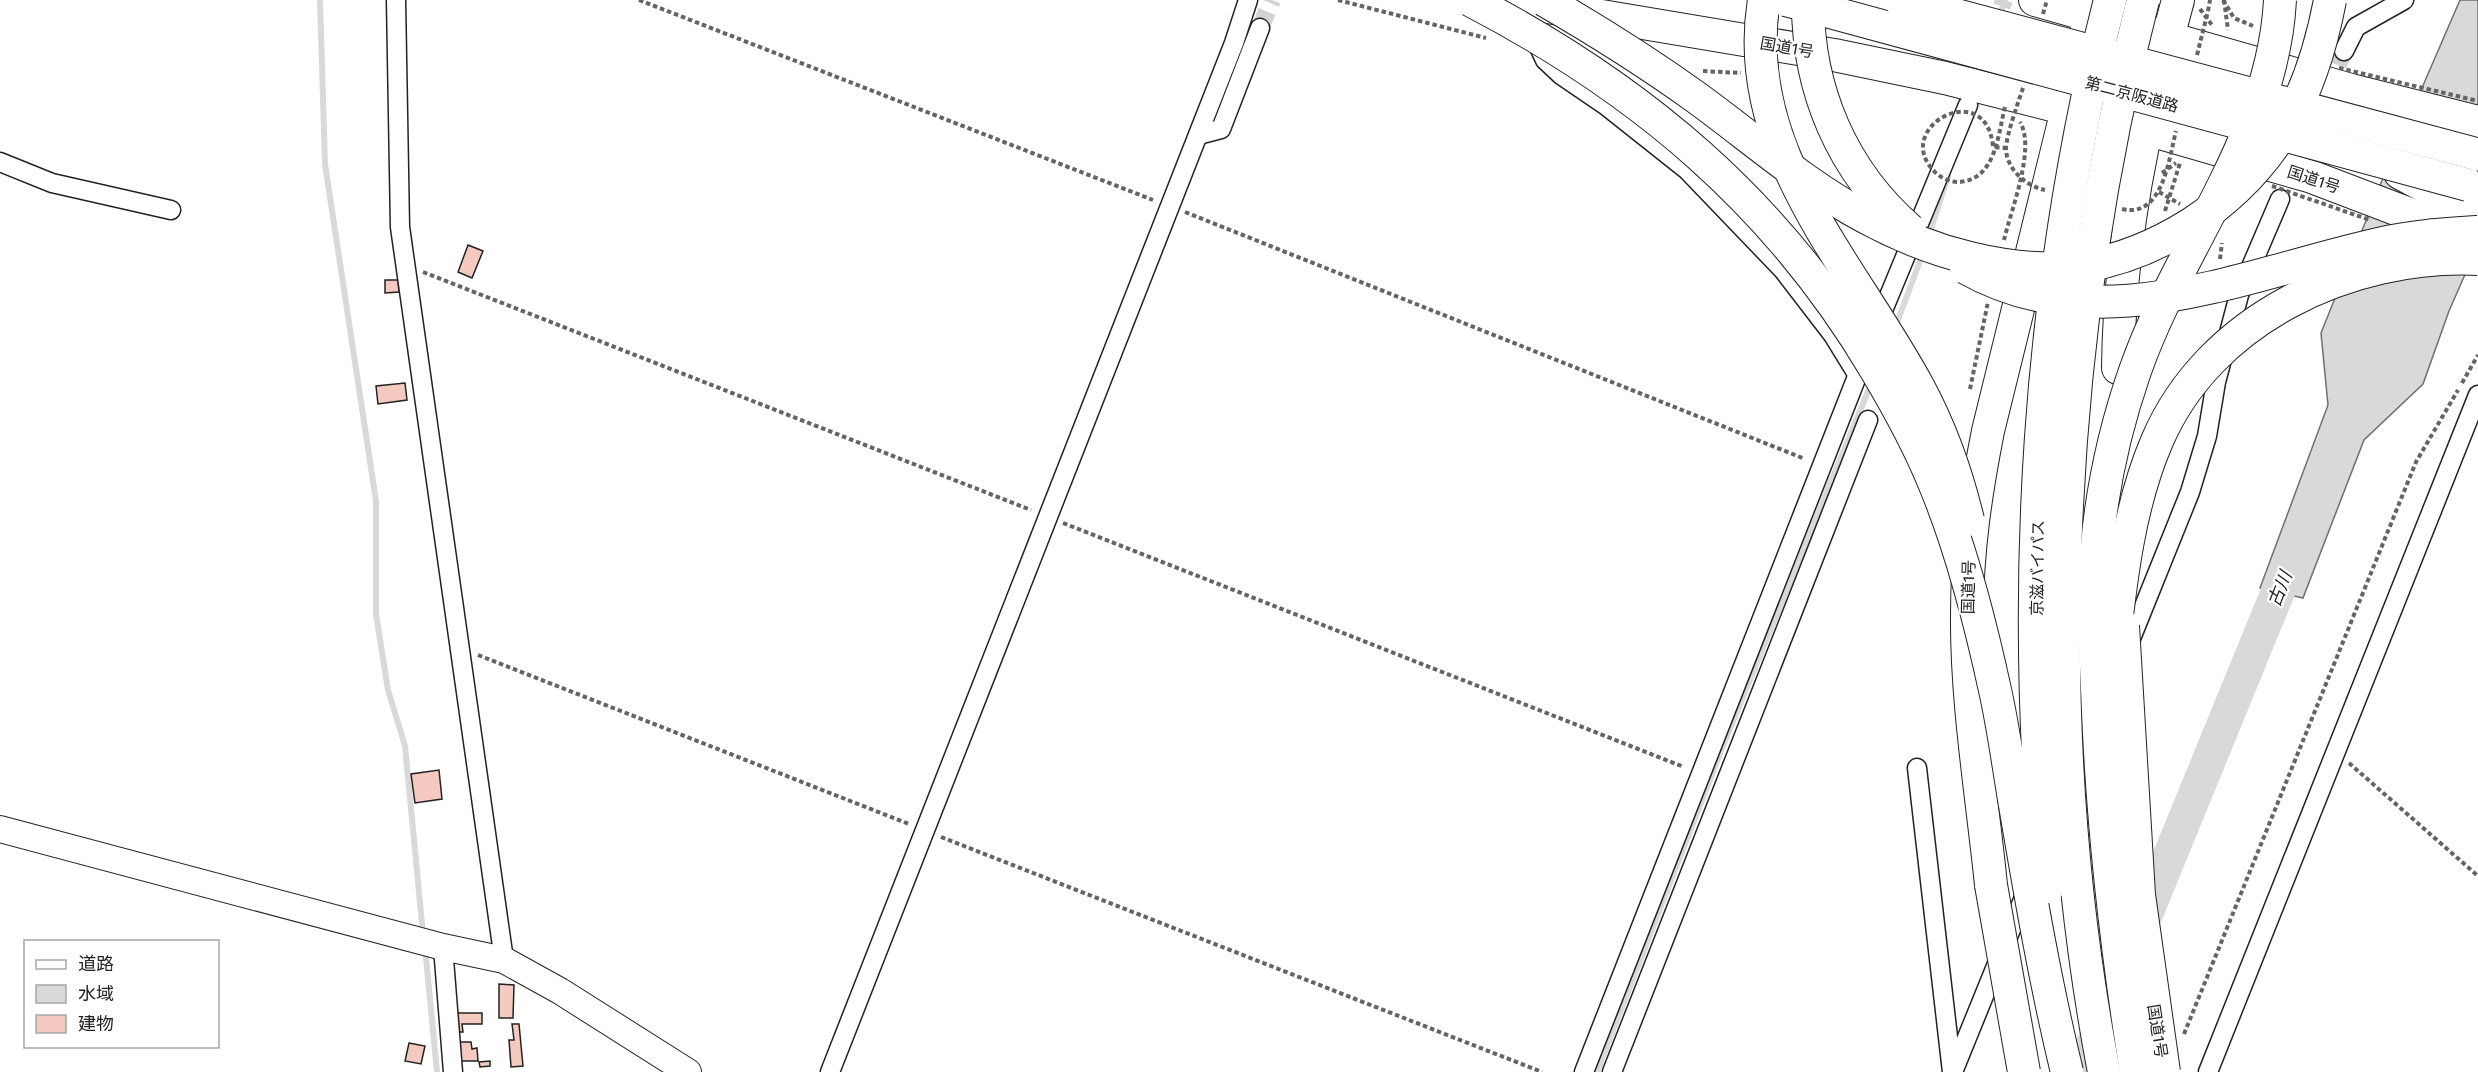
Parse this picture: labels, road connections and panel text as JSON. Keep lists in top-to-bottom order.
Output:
{
  "streets": {
    "highway": ["国道1号", "第二京阪道路", "京滋バイパス"]
  },
  "crossings": [
    ["国道1号", "京滋バイパス"]
  ],
  "water": ["古川"],
  "legend": ["道路", "水域", "建物"]
}
